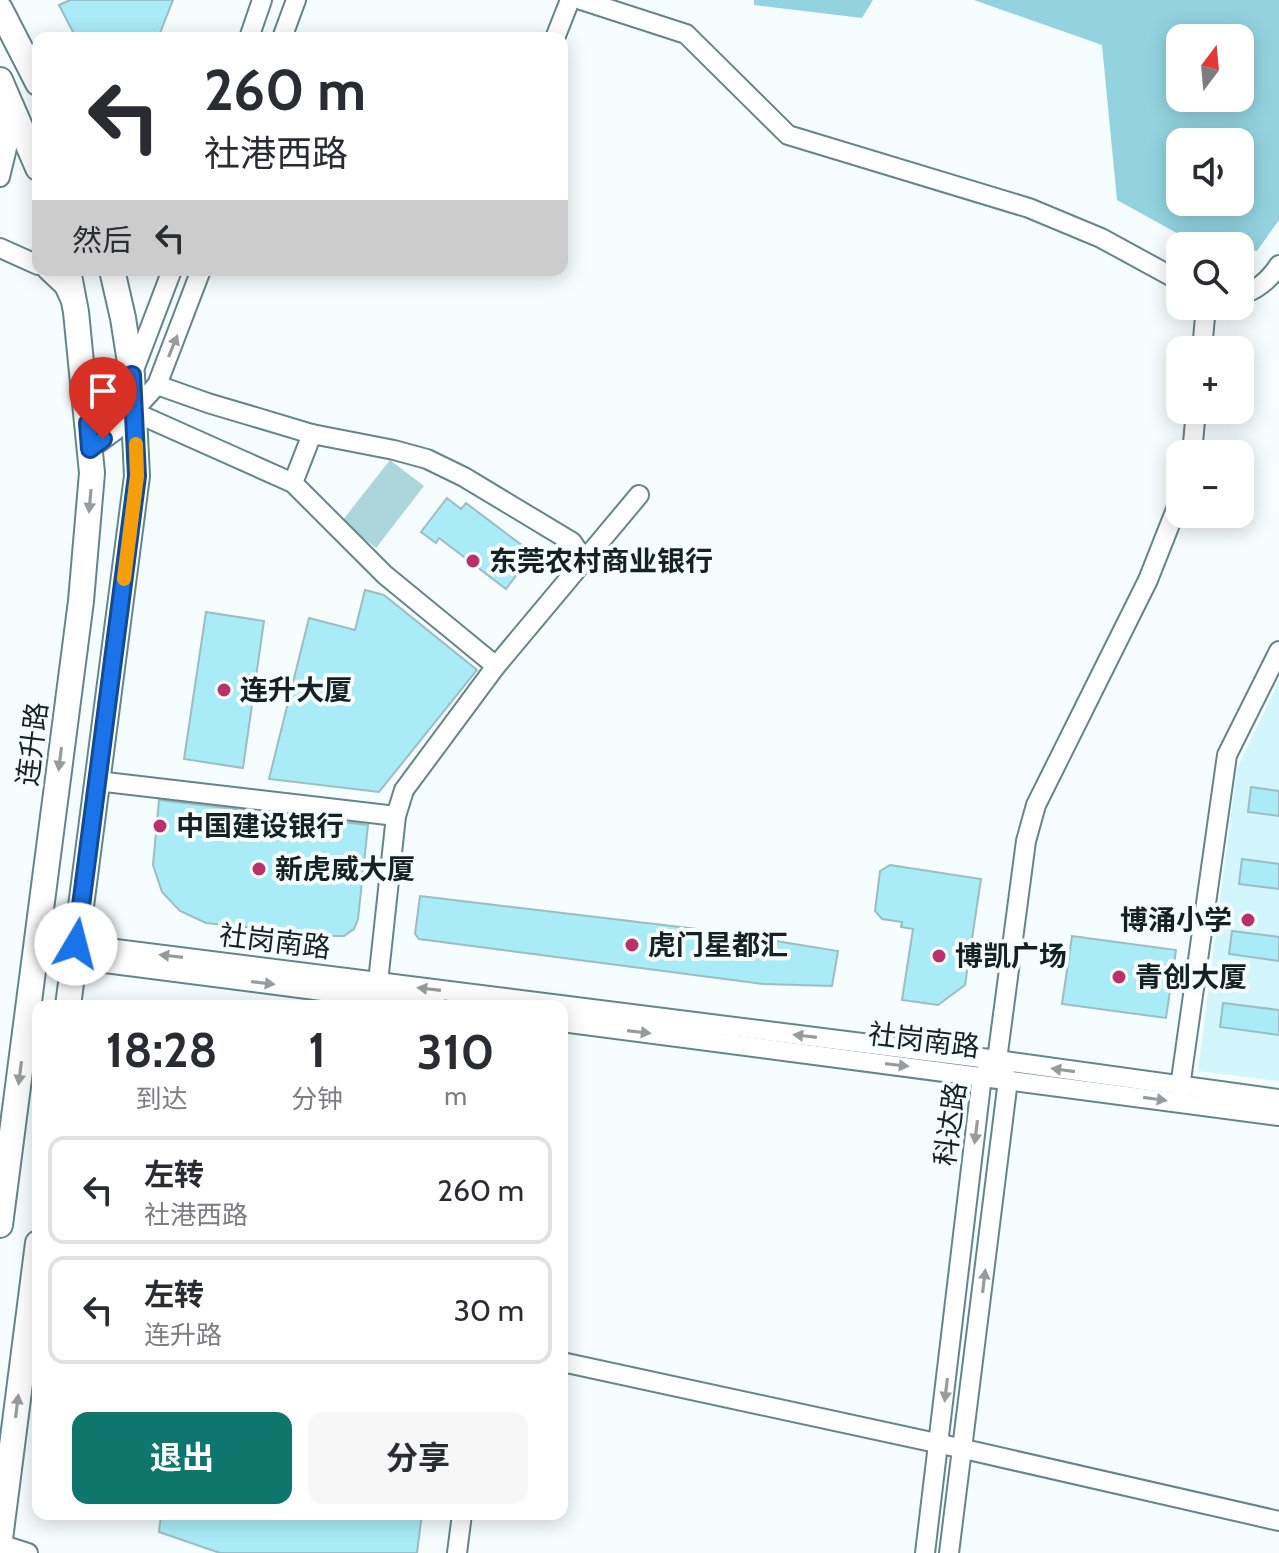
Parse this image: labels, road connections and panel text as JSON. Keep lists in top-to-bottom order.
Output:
{
  "streets": {
    "main road": ["连升路"],
    "street": ["社岗南路", "科达路"]
  },
  "crossings": [
    ["社岗南路", "科达路"]
  ],
  "places": [
    "东莞农村商业银行",
    "连升大厦",
    "中国建设银行",
    "新虎威大厦",
    "博涌小学",
    "虎门星都汇",
    "博凯广场",
    "青创大厦"
  ],
  "north": "top",
  "page": {
    "map_buttons": ["+", "−"],
    "turn": ["260 m", "社港西路"],
    "then": "然后",
    "eta": [
      "18:28",
      "到达",
      "1",
      "分钟",
      "310",
      "m"
    ],
    "list": [
      {
        "name": "左转",
        "note": "社港西路",
        "value": "260 m"
      },
      {
        "name": "左转",
        "note": "连升路",
        "value": "30 m"
      }
    ],
    "buttons": ["退出", "分享"]
  }
}
